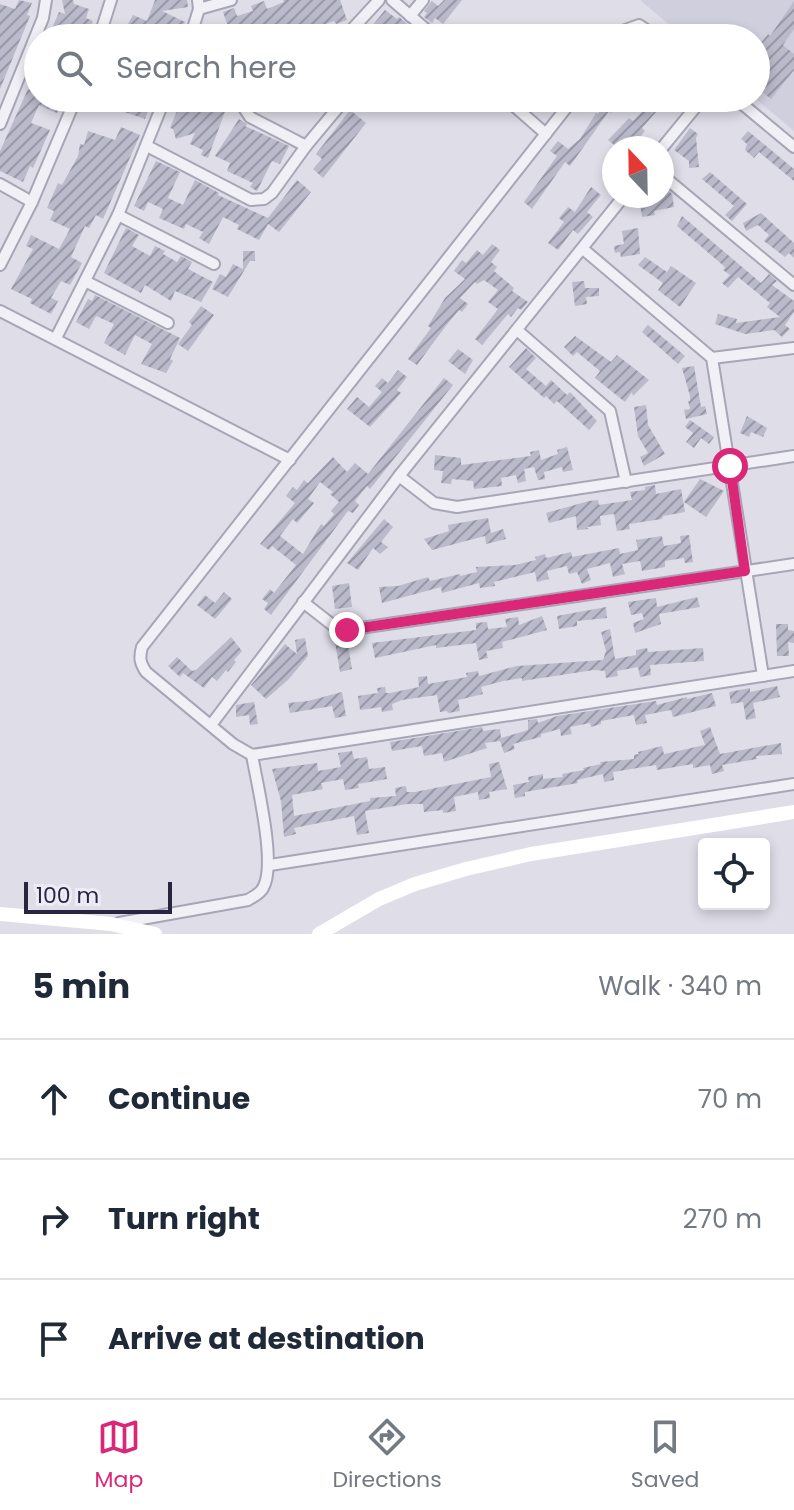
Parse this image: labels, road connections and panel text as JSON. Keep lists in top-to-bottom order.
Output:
{
  "scale_bar": "100 m",
  "north": "top",
  "page": {
    "search": "Search here",
    "scale": "100 m",
    "heading": ["5 min", "Walk · 340 m"],
    "list": [
      ["Continue", "70 m"],
      ["Turn right", "270 m"],
      "Arrive at destination"
    ],
    "nav": ["Map", "Directions", "Saved"]
  }
}
